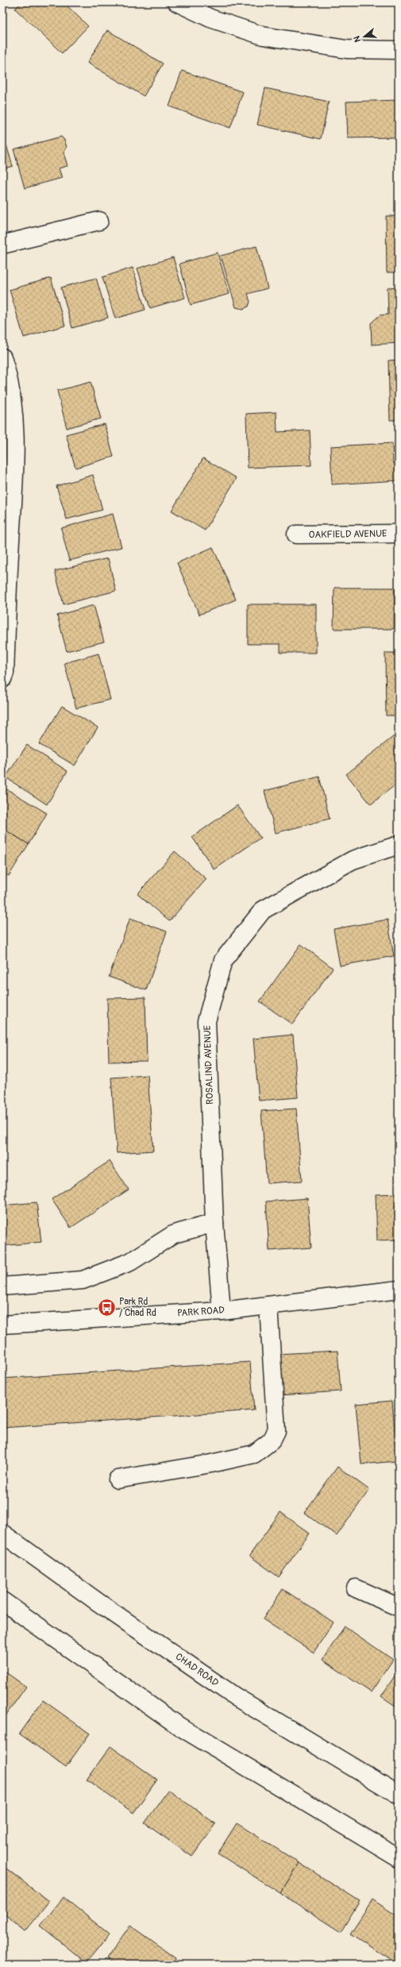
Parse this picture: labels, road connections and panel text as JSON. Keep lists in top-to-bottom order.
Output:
{
  "streets": {
    "street": [
      "OAKFIELD AVENUE",
      "ROSALIND AVENUE",
      "PARK ROAD",
      "CHAD ROAD"
    ]
  },
  "crossings": [
    ["ROSALIND AVENUE", "PARK ROAD"]
  ],
  "places": {
    "bus stop": ["Park Rd / Chad Rd"]
  },
  "north": "left"
}
